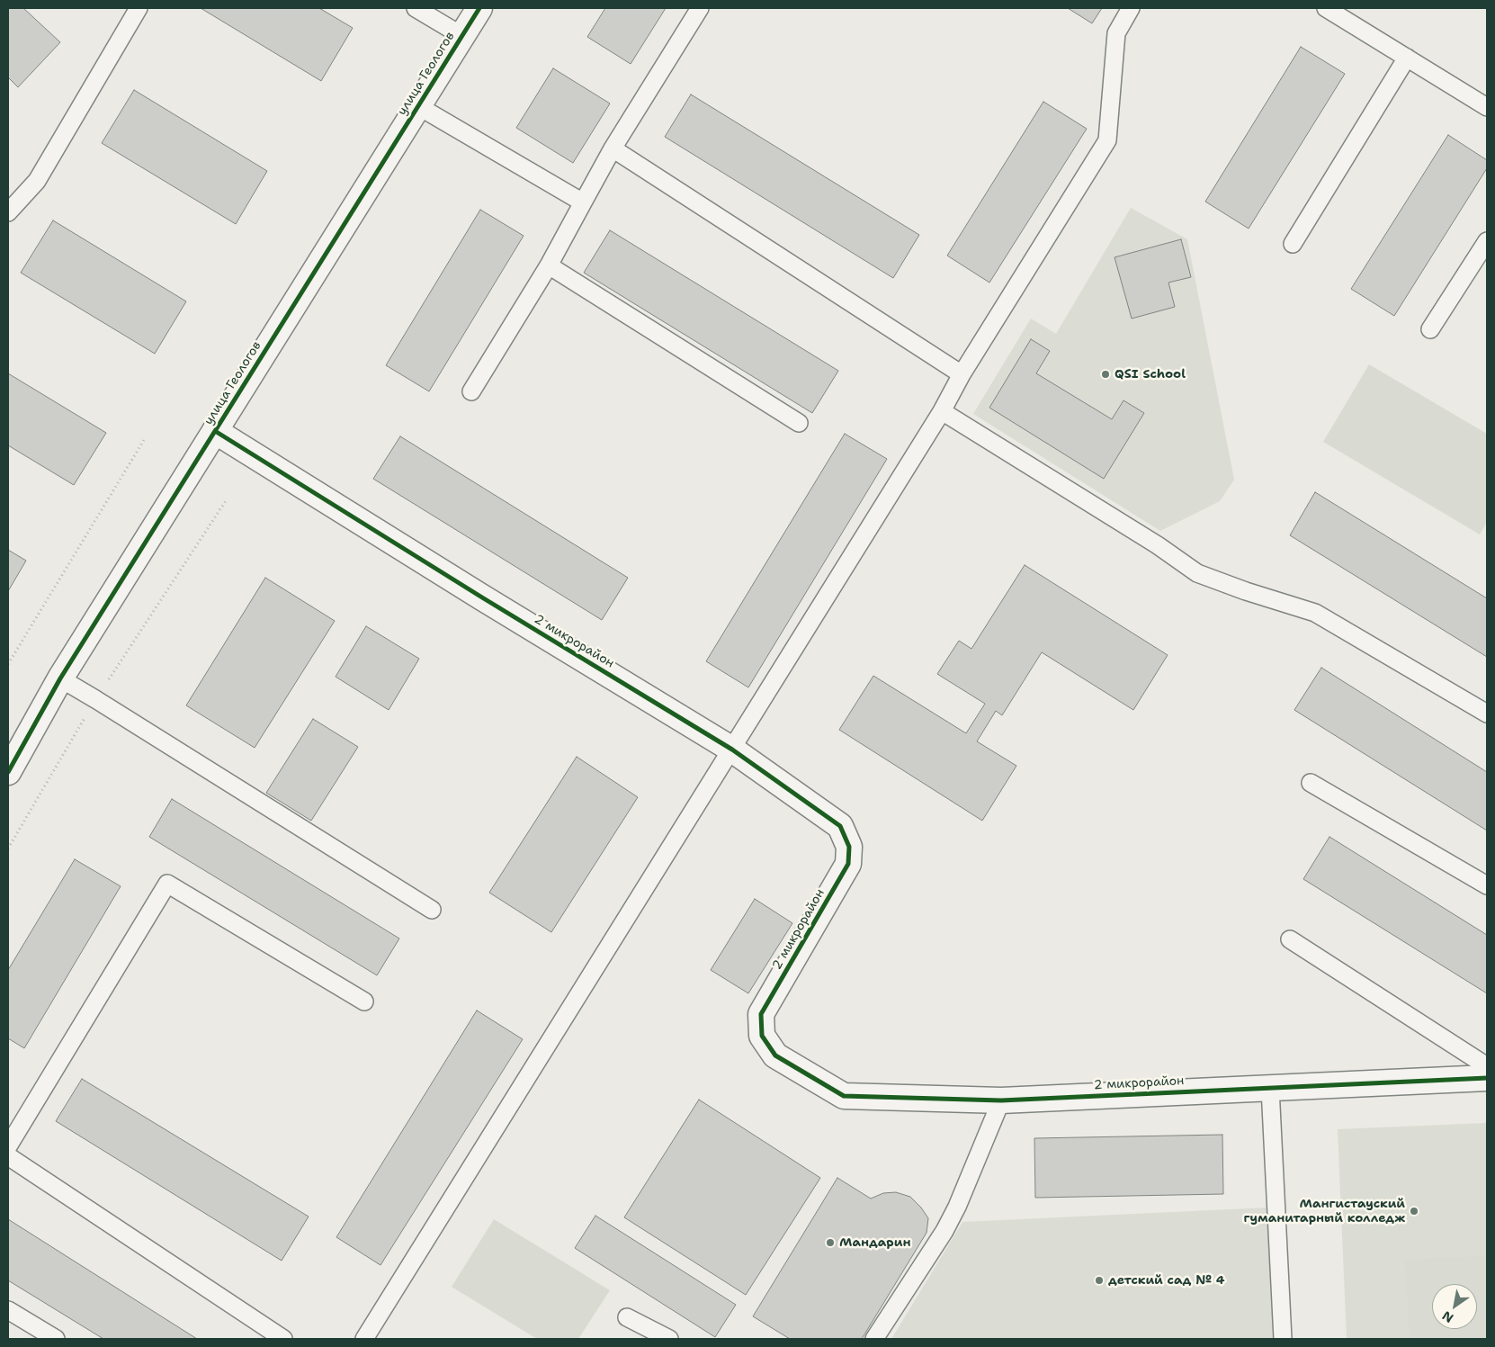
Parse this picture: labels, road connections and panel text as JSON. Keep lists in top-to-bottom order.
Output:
{
  "streets": {
    "street": ["улица Геологов", "2 микрорайон"]
  },
  "crossings": [
    ["улица Геологов", "2 микрорайон"]
  ],
  "places": [
    "QSI School",
    "Мангистауский гуманитарный колледж",
    "Мандарин",
    "детский сад № 4"
  ],
  "north": "bottom left"
}
